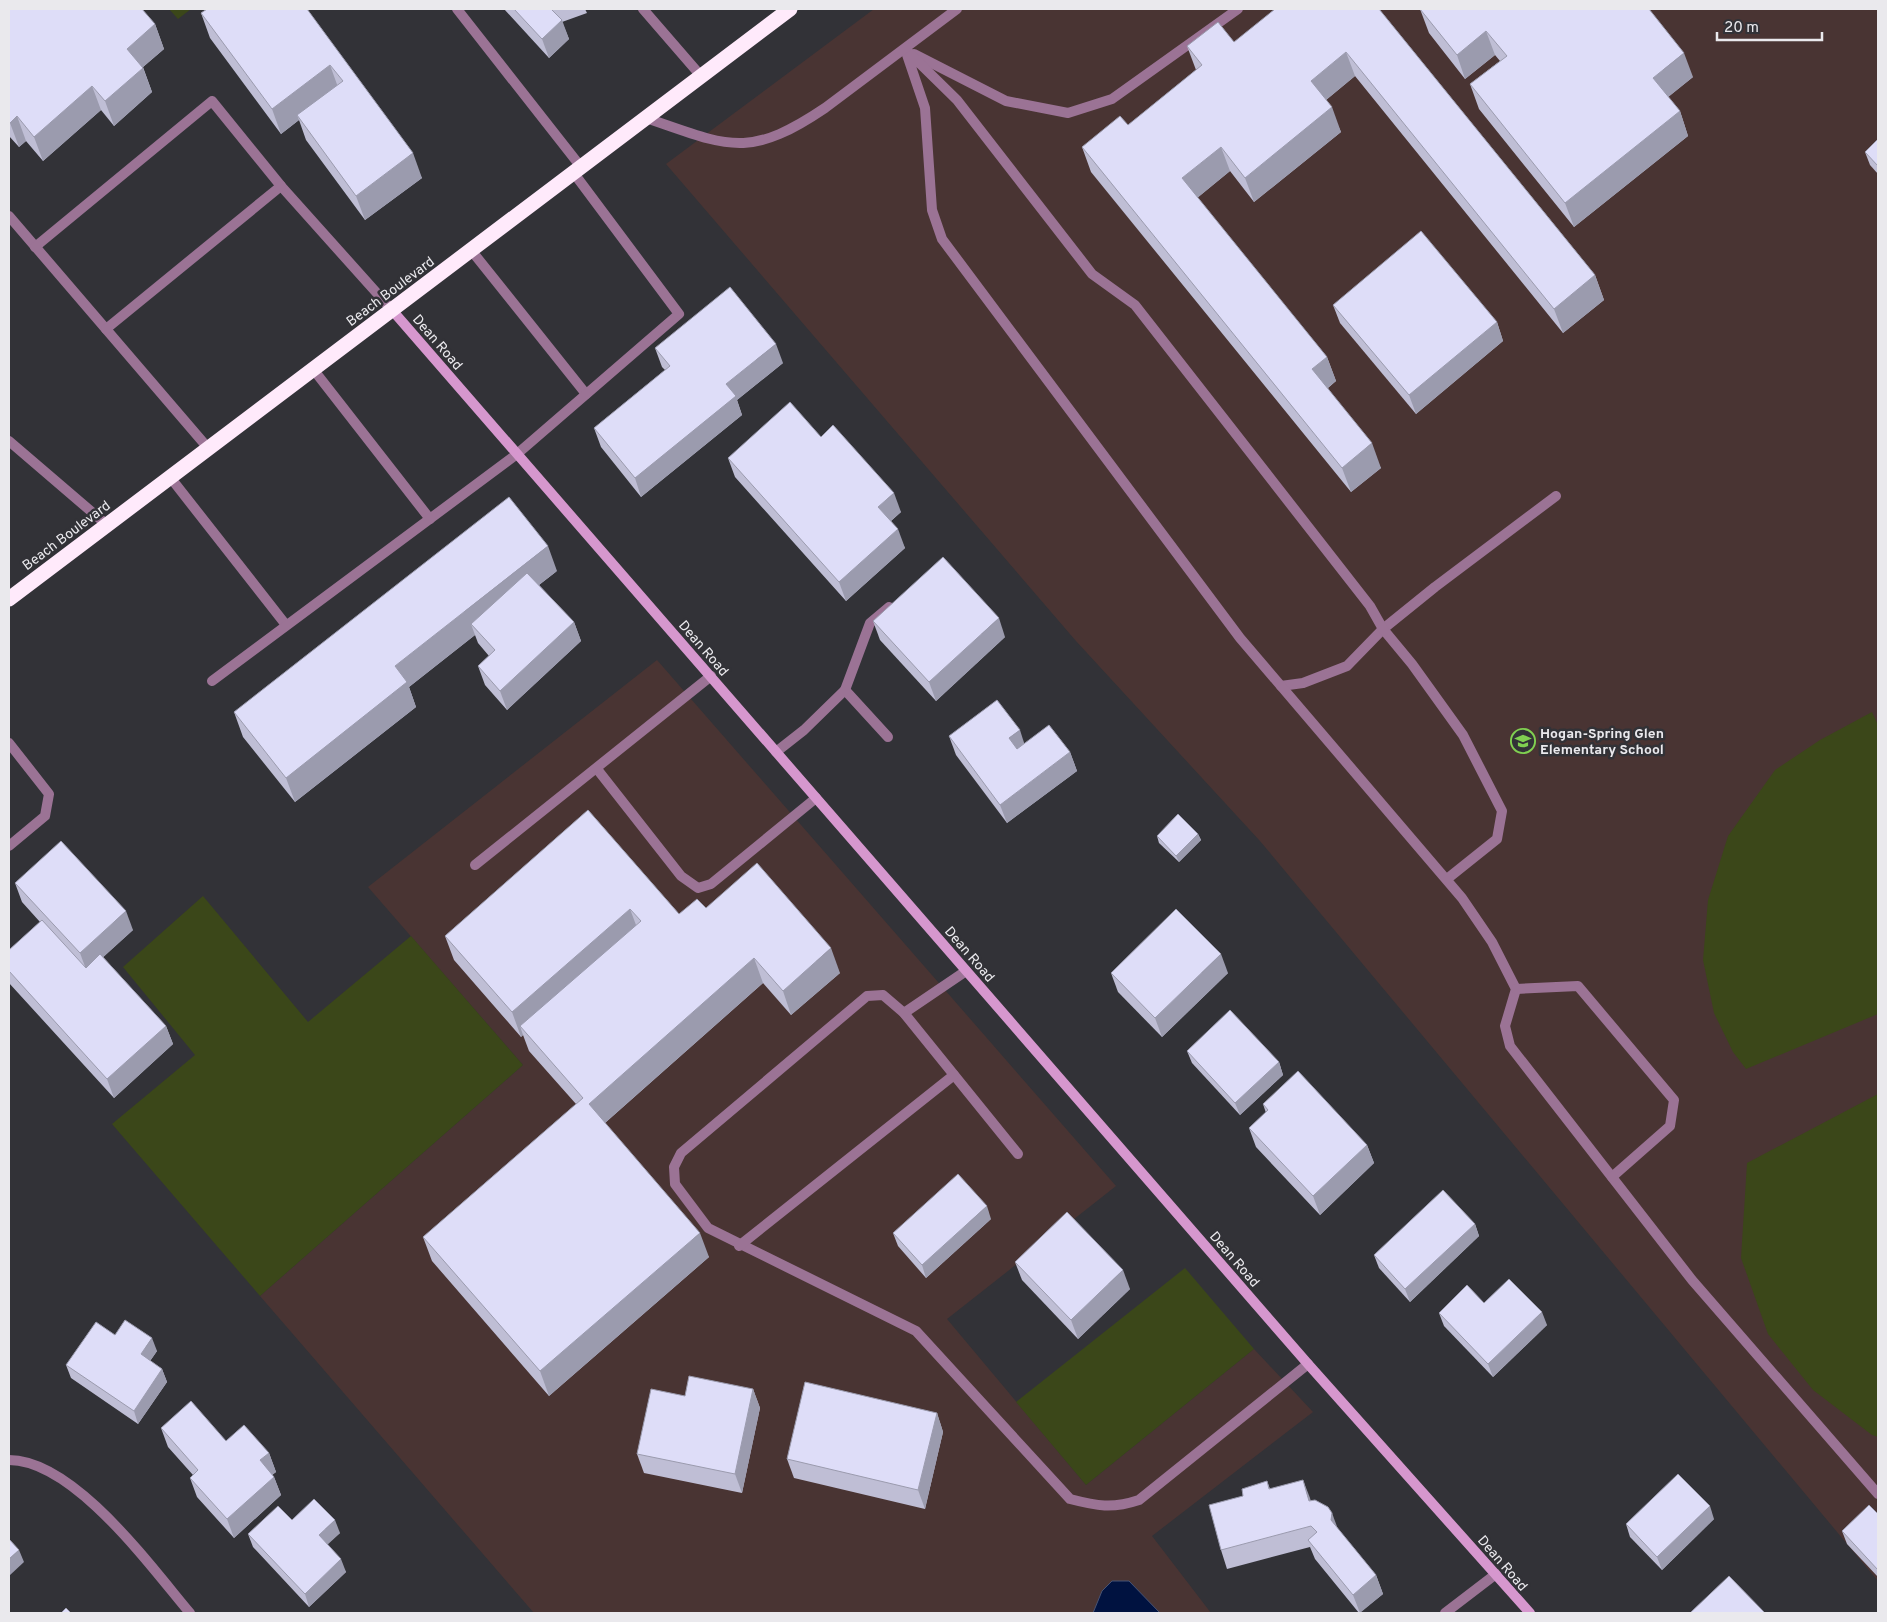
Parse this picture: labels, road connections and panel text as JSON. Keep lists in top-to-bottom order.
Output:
{
  "streets": {
    "highway": ["Beach Boulevard"],
    "main road": ["Dean Road"]
  },
  "crossings": [
    ["Beach Boulevard", "Dean Road"]
  ],
  "places": {
    "school or university": ["Hogan-Spring Glen Elementary School"]
  },
  "scale_bar": "20 m"
}
